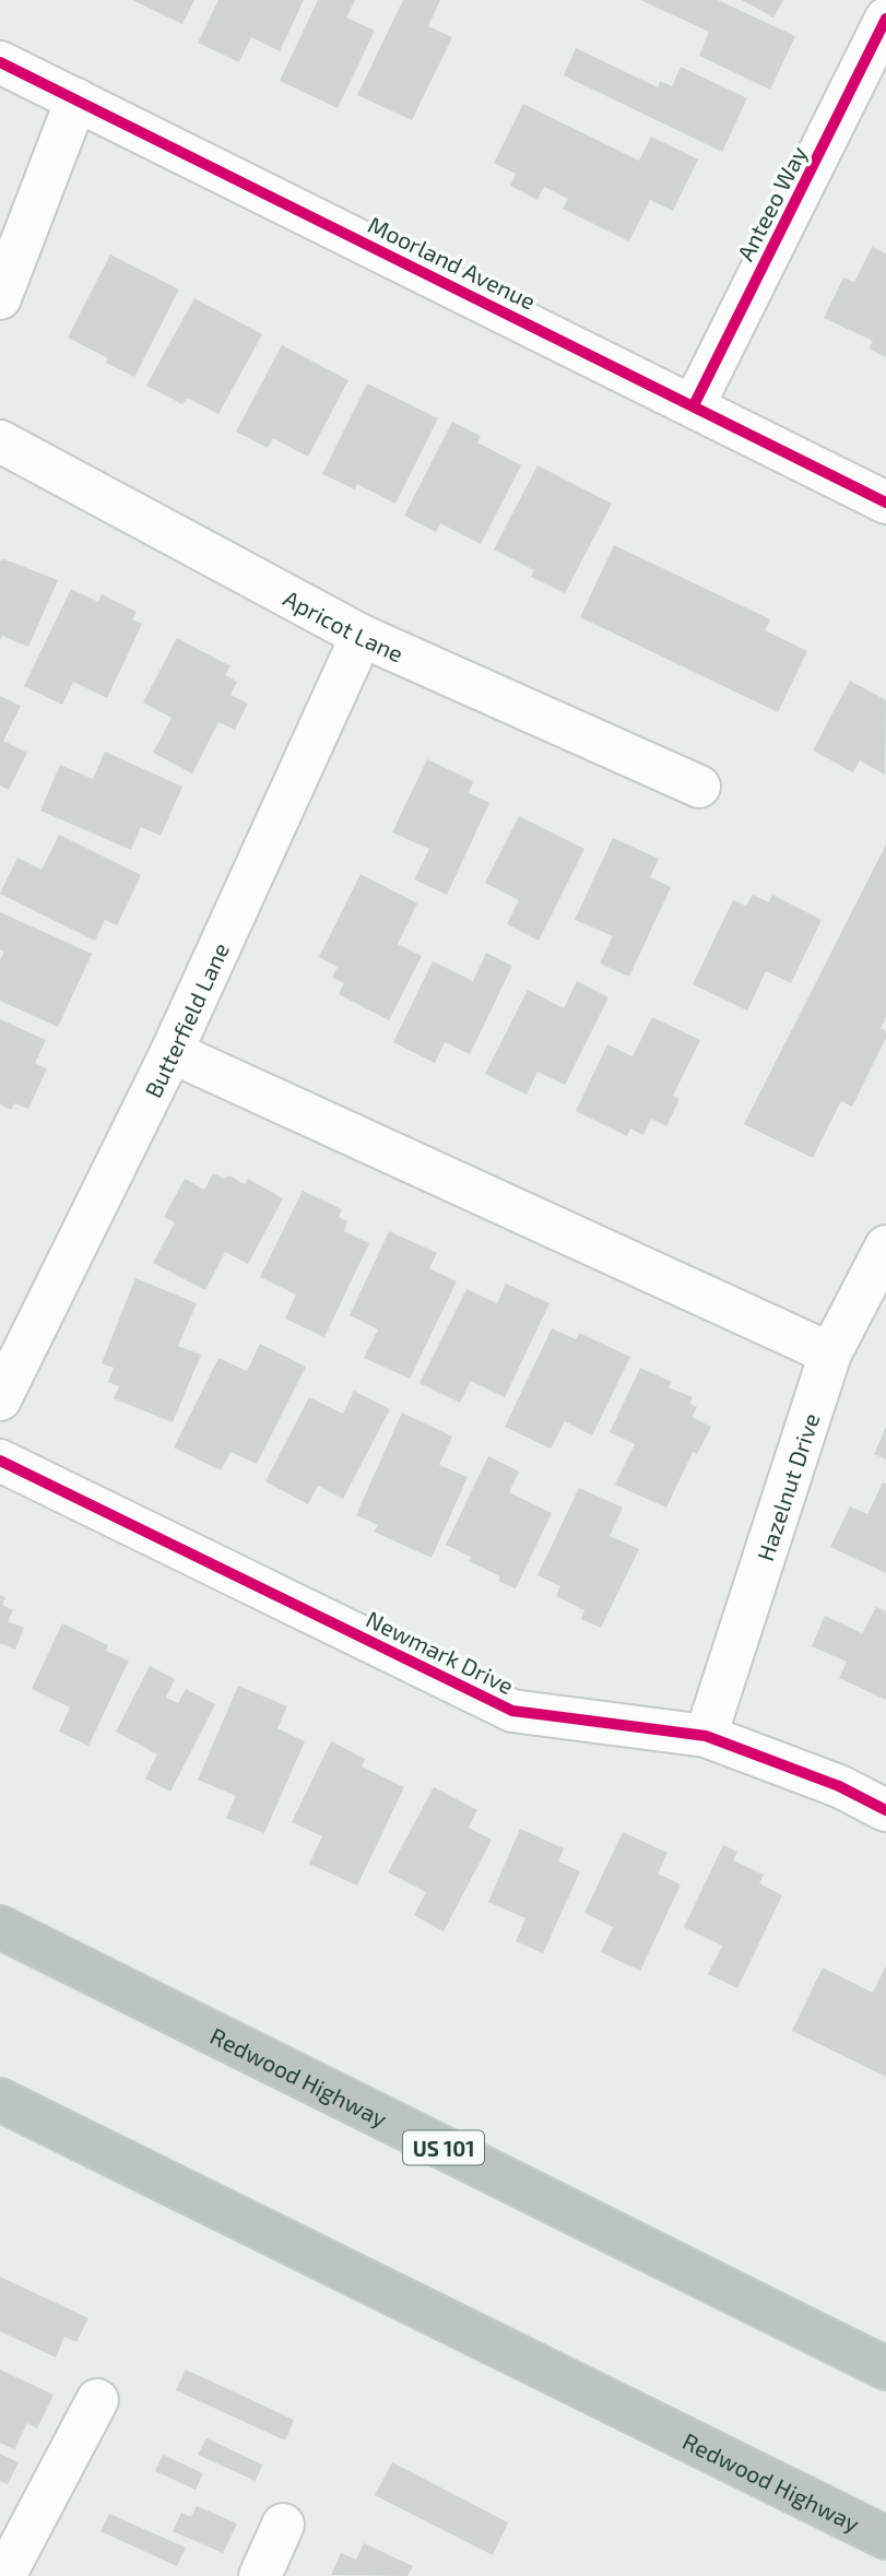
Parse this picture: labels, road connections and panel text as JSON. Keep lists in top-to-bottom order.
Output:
{
  "streets": {
    "highway": ["Redwood Highway", "US 101"],
    "street": [
      "Anteeo Way",
      "Moorland Avenue",
      "Apricot Lane",
      "Butterfield Lane",
      "Hazelnut Drive",
      "Newmark Drive"
    ]
  },
  "crossings": [
    ["Anteeo Way", "Moorland Avenue"],
    ["Apricot Lane", "Butterfield Lane"],
    ["Hazelnut Drive", "Newmark Drive"]
  ]
}
